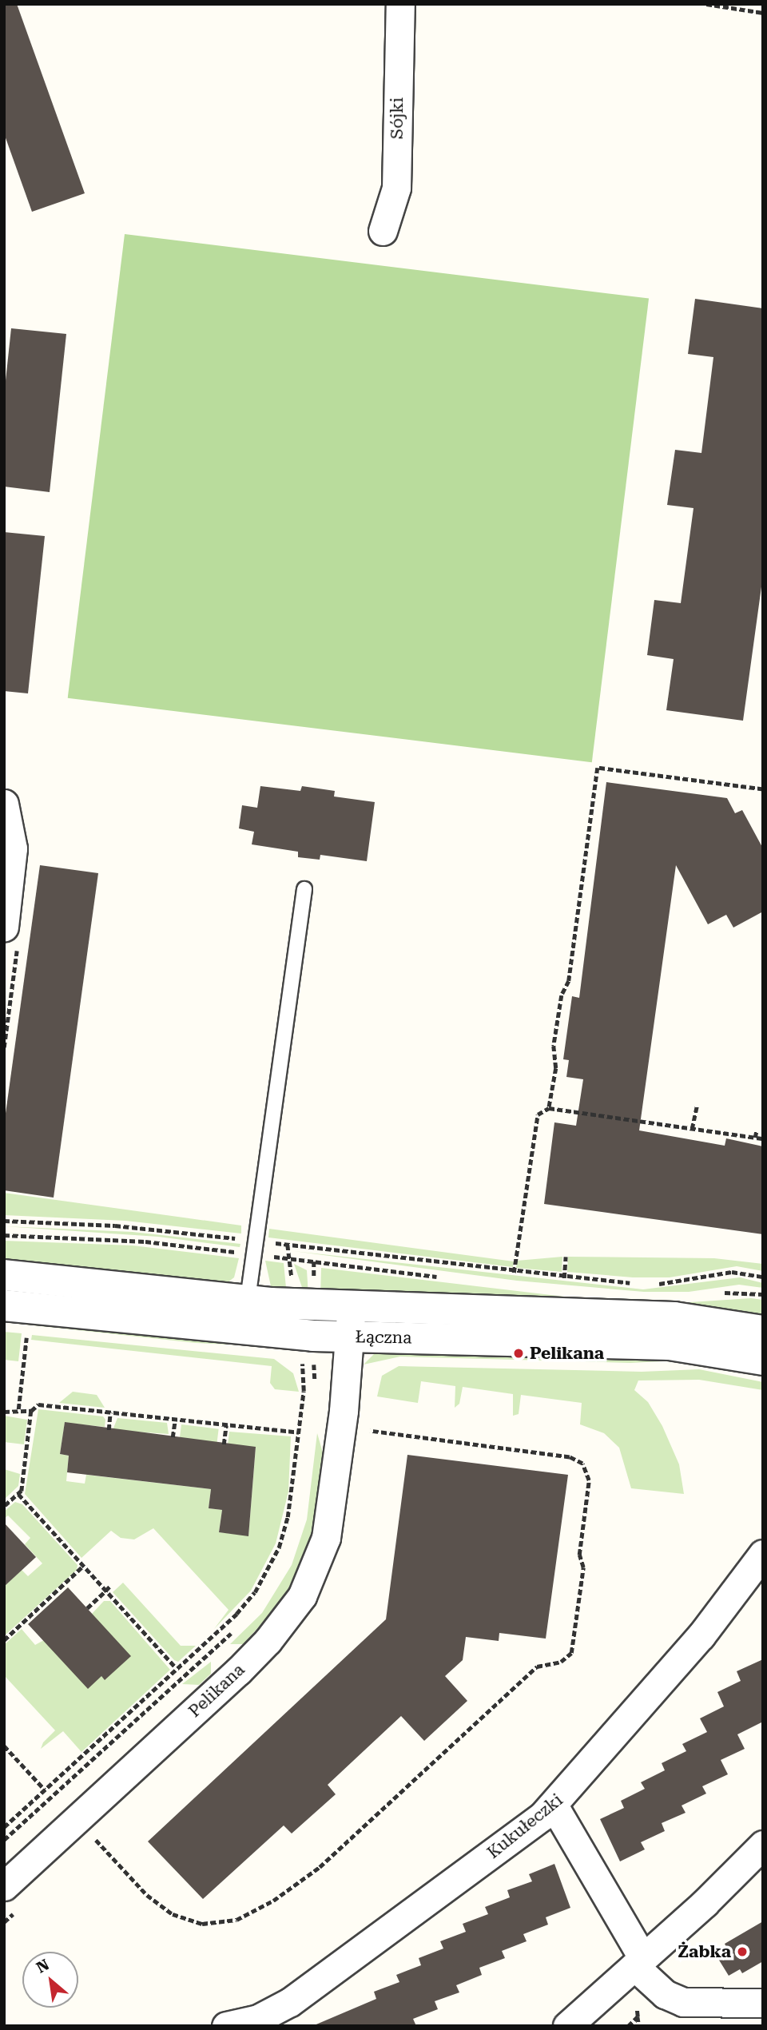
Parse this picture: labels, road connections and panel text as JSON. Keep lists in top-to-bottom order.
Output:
{
  "streets": {
    "street": [
      "Sójki",
      "Łączna",
      "Pelikana",
      "Kukułeczki"
    ]
  },
  "crossings": [
    ["Łączna", "Pelikana"]
  ],
  "places": ["Pelikana", "Żabka"],
  "north": "top left"
}
